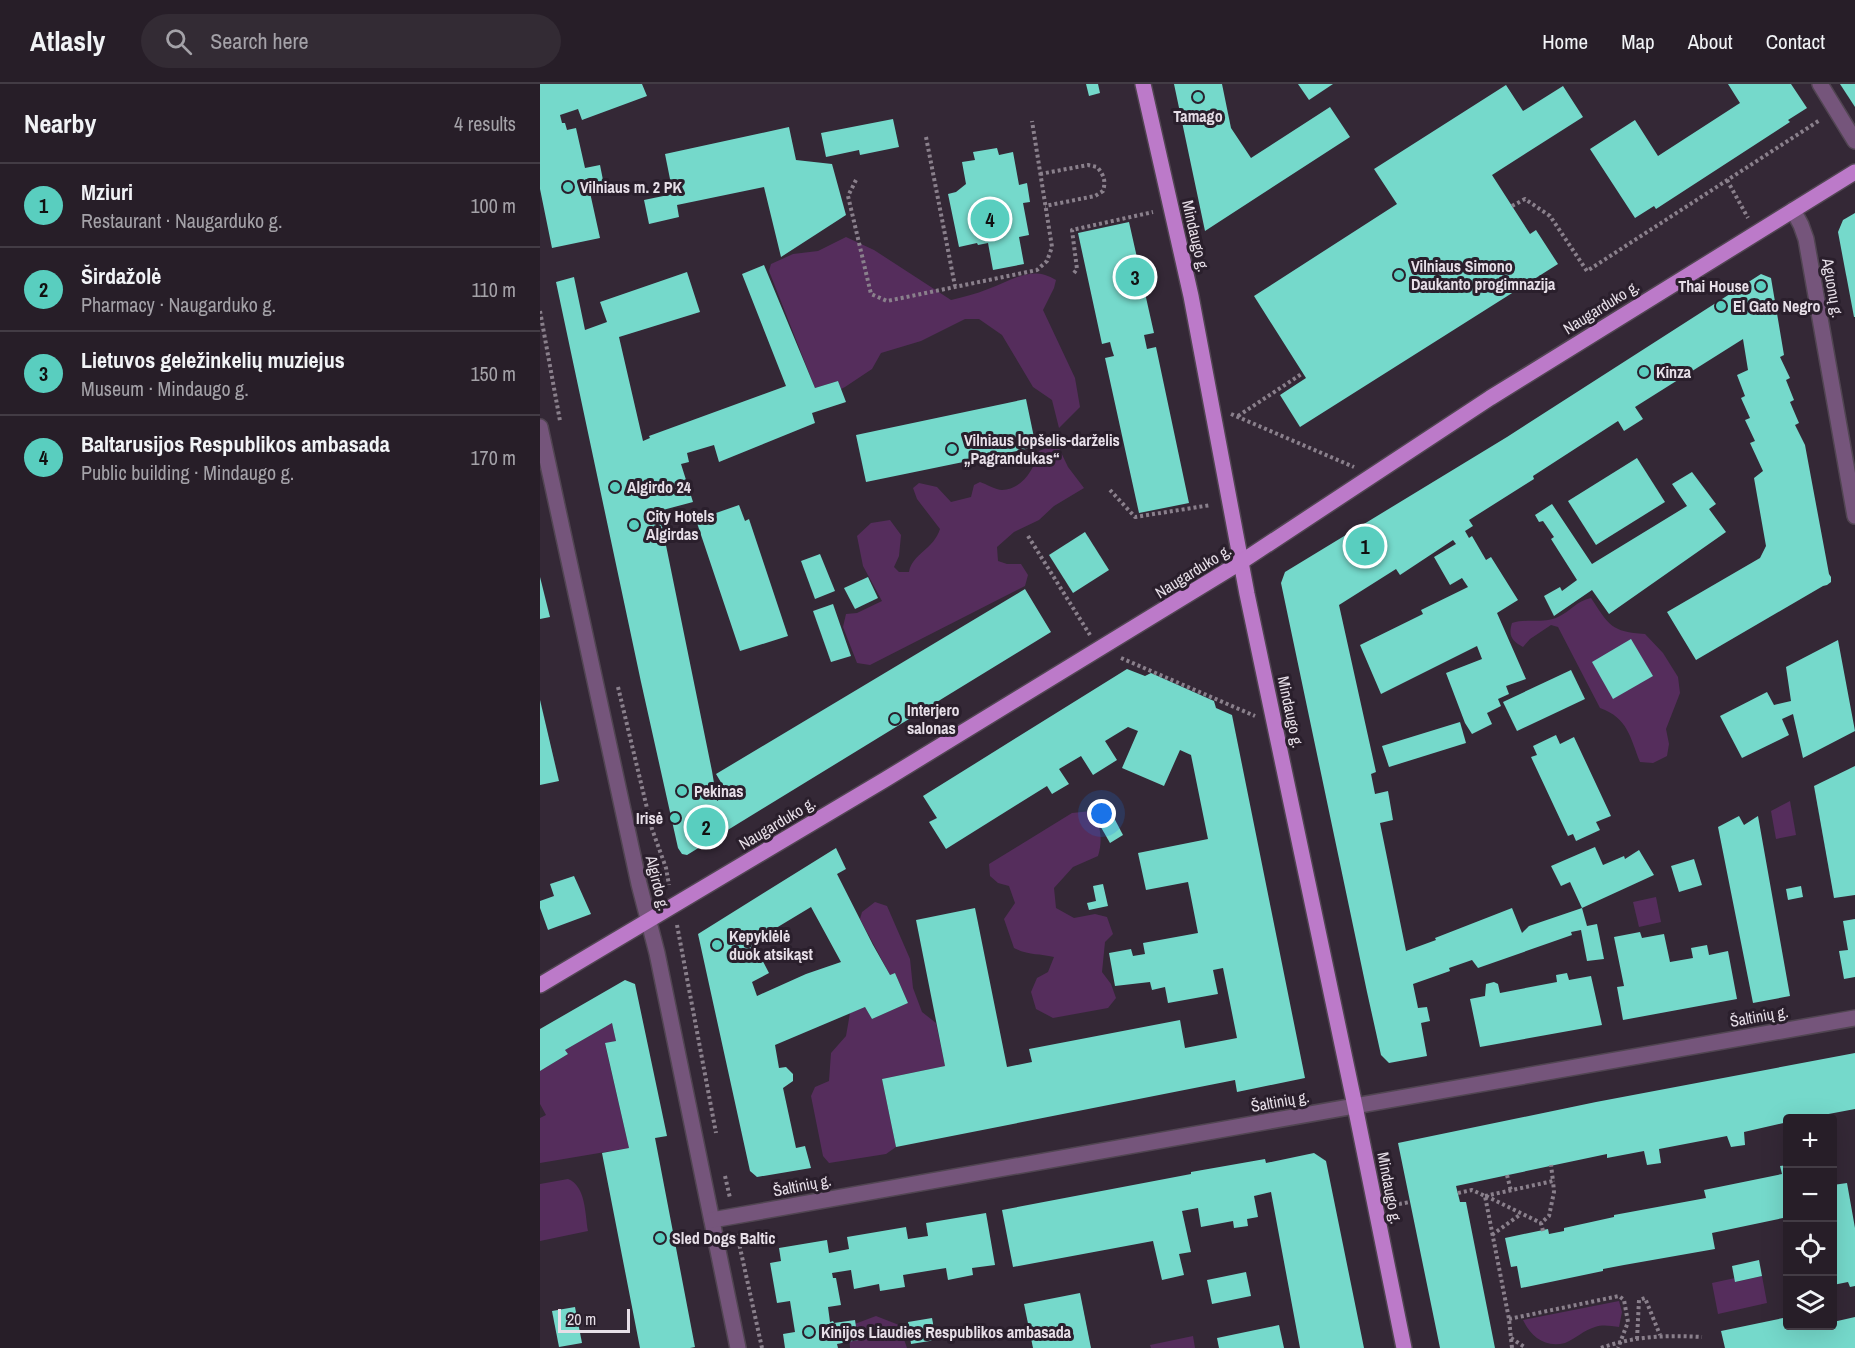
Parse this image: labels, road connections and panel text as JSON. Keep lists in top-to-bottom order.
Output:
{
  "streets": {
    "main road": ["Mindaugo g.", "Naugarduko g."],
    "street": ["Aguonų g.", "Algirdo g.", "Šaltinių g."]
  },
  "crossings": [
    ["Mindaugo g.", "Naugarduko g."],
    ["Mindaugo g.", "Šaltinių g."],
    ["Aguonų g.", "Naugarduko g."],
    ["Naugarduko g.", "Algirdo g."],
    ["Algirdo g.", "Šaltinių g."]
  ],
  "places": [
    "Tamago",
    "Vilniaus m. 2 PK",
    "Vilniaus Simono Daukanto progimnazija",
    "Thai House",
    "El Gato Negro",
    "Kinza",
    "Vilniaus lopšelis-darželis „Pagrandukas“",
    "Algirdo 24",
    "City Hotels Algirdas",
    "Interjero salonas",
    "Pekinas",
    "Irisė",
    "Kepyklėlė duok atsikąst",
    "Sled Dogs Baltic",
    "Kinijos Liaudies Respublikos ambasada"
  ],
  "scale_bar": "20 m",
  "page": {
    "header": "Atlasly",
    "search": "Search here",
    "nav": [
      "Home",
      "Map",
      "About",
      "Contact"
    ],
    "heading": ["Nearby", "4 results"],
    "list": [
      {
        "mark": "1",
        "name": "Mziuri",
        "note": "Restaurant · Naugarduko g.",
        "value": "100 m"
      },
      {
        "mark": "2",
        "name": "Širdažolė",
        "note": "Pharmacy · Naugarduko g.",
        "value": "110 m"
      },
      {
        "mark": "3",
        "name": "Lietuvos geležinkelių muziejus",
        "note": "Museum · Mindaugo g.",
        "value": "150 m"
      },
      {
        "mark": "4",
        "name": "Baltarusijos Respublikos ambasada",
        "note": "Public building · Mindaugo g.",
        "value": "170 m"
      }
    ],
    "pins": [
      "4",
      "3",
      "1",
      "2"
    ],
    "map_buttons": ["+", "−"],
    "scale": "20 m"
  }
}
